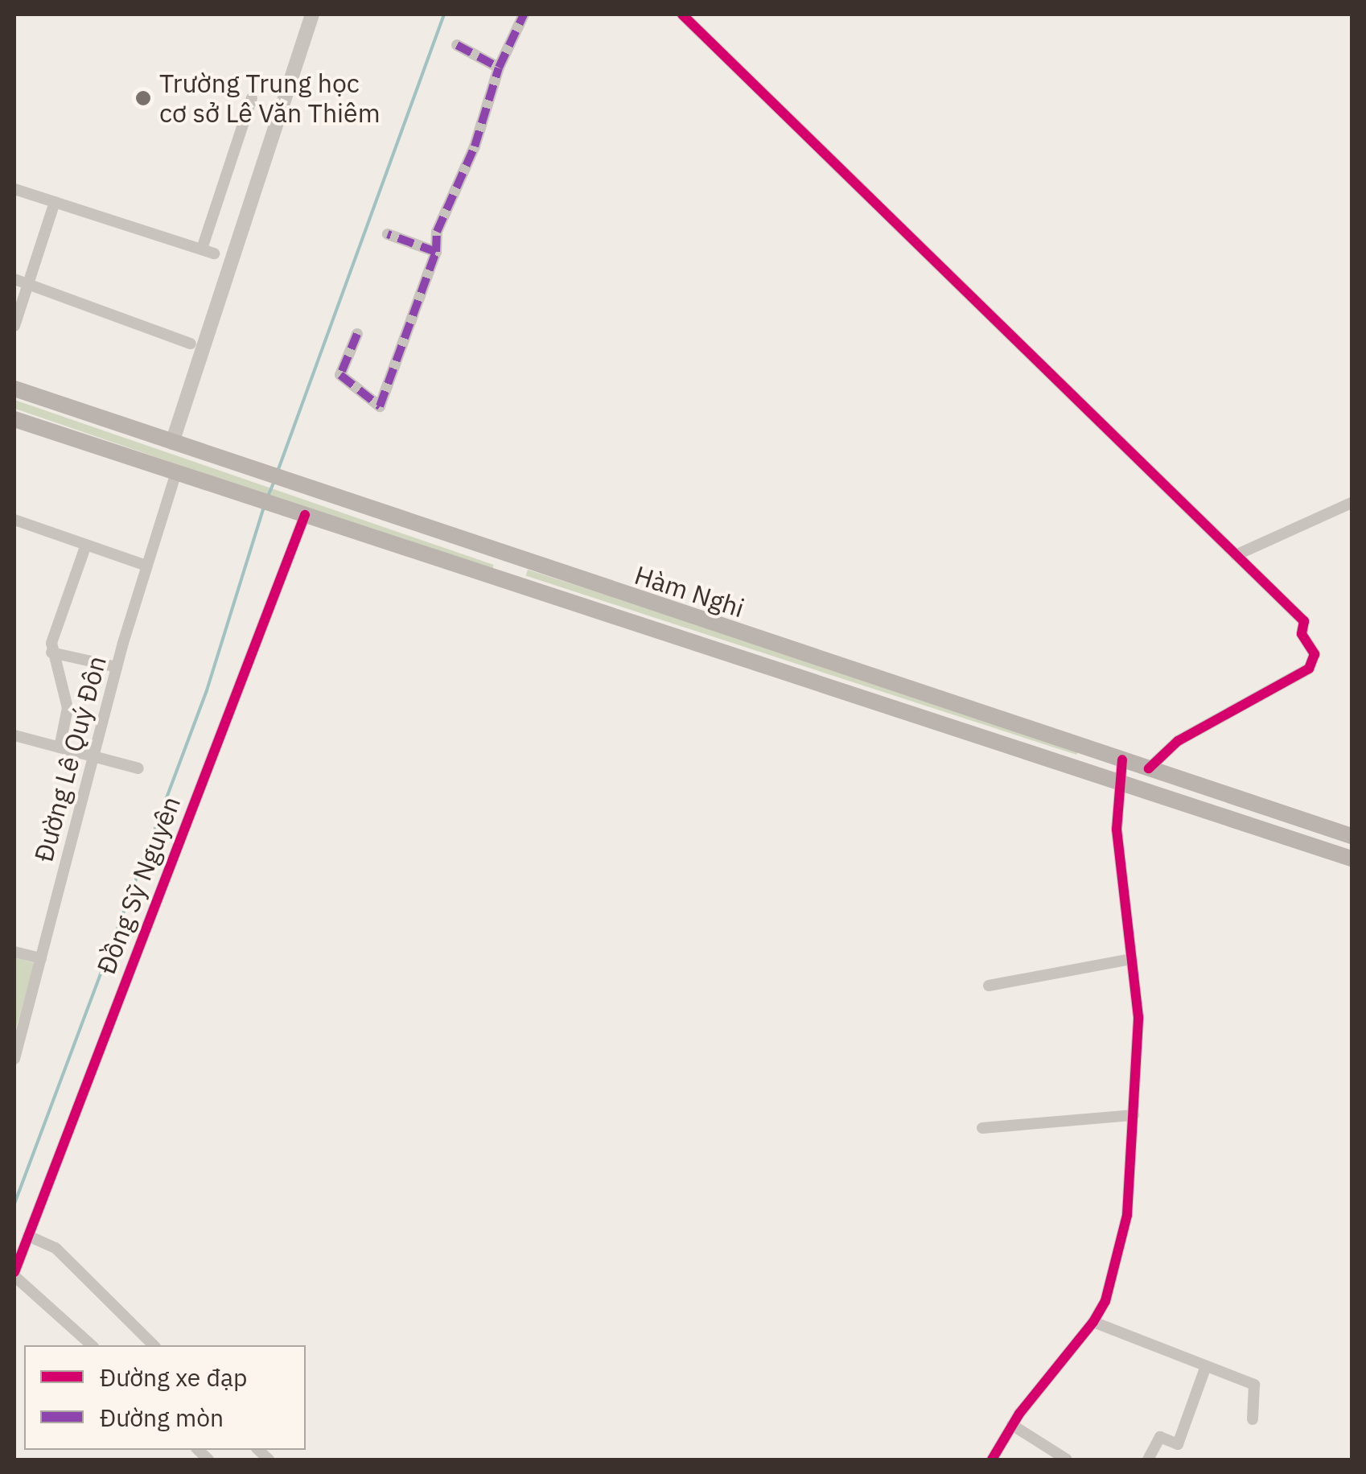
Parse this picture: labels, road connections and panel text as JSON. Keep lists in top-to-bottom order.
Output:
{
  "streets": {
    "main road": ["Hàm Nghi"],
    "street": ["Đường Lê Quý Đôn", "Đồng Sỹ Nguyên"]
  },
  "crossings": [
    ["Hàm Nghi", "Đường Lê Quý Đôn"],
    ["Hàm Nghi", "Đồng Sỹ Nguyên"]
  ],
  "places": ["Trường Trung học cơ sở Lê Văn Thiêm"],
  "legend": ["Đường xe đạp", "Đường mòn"]
}
